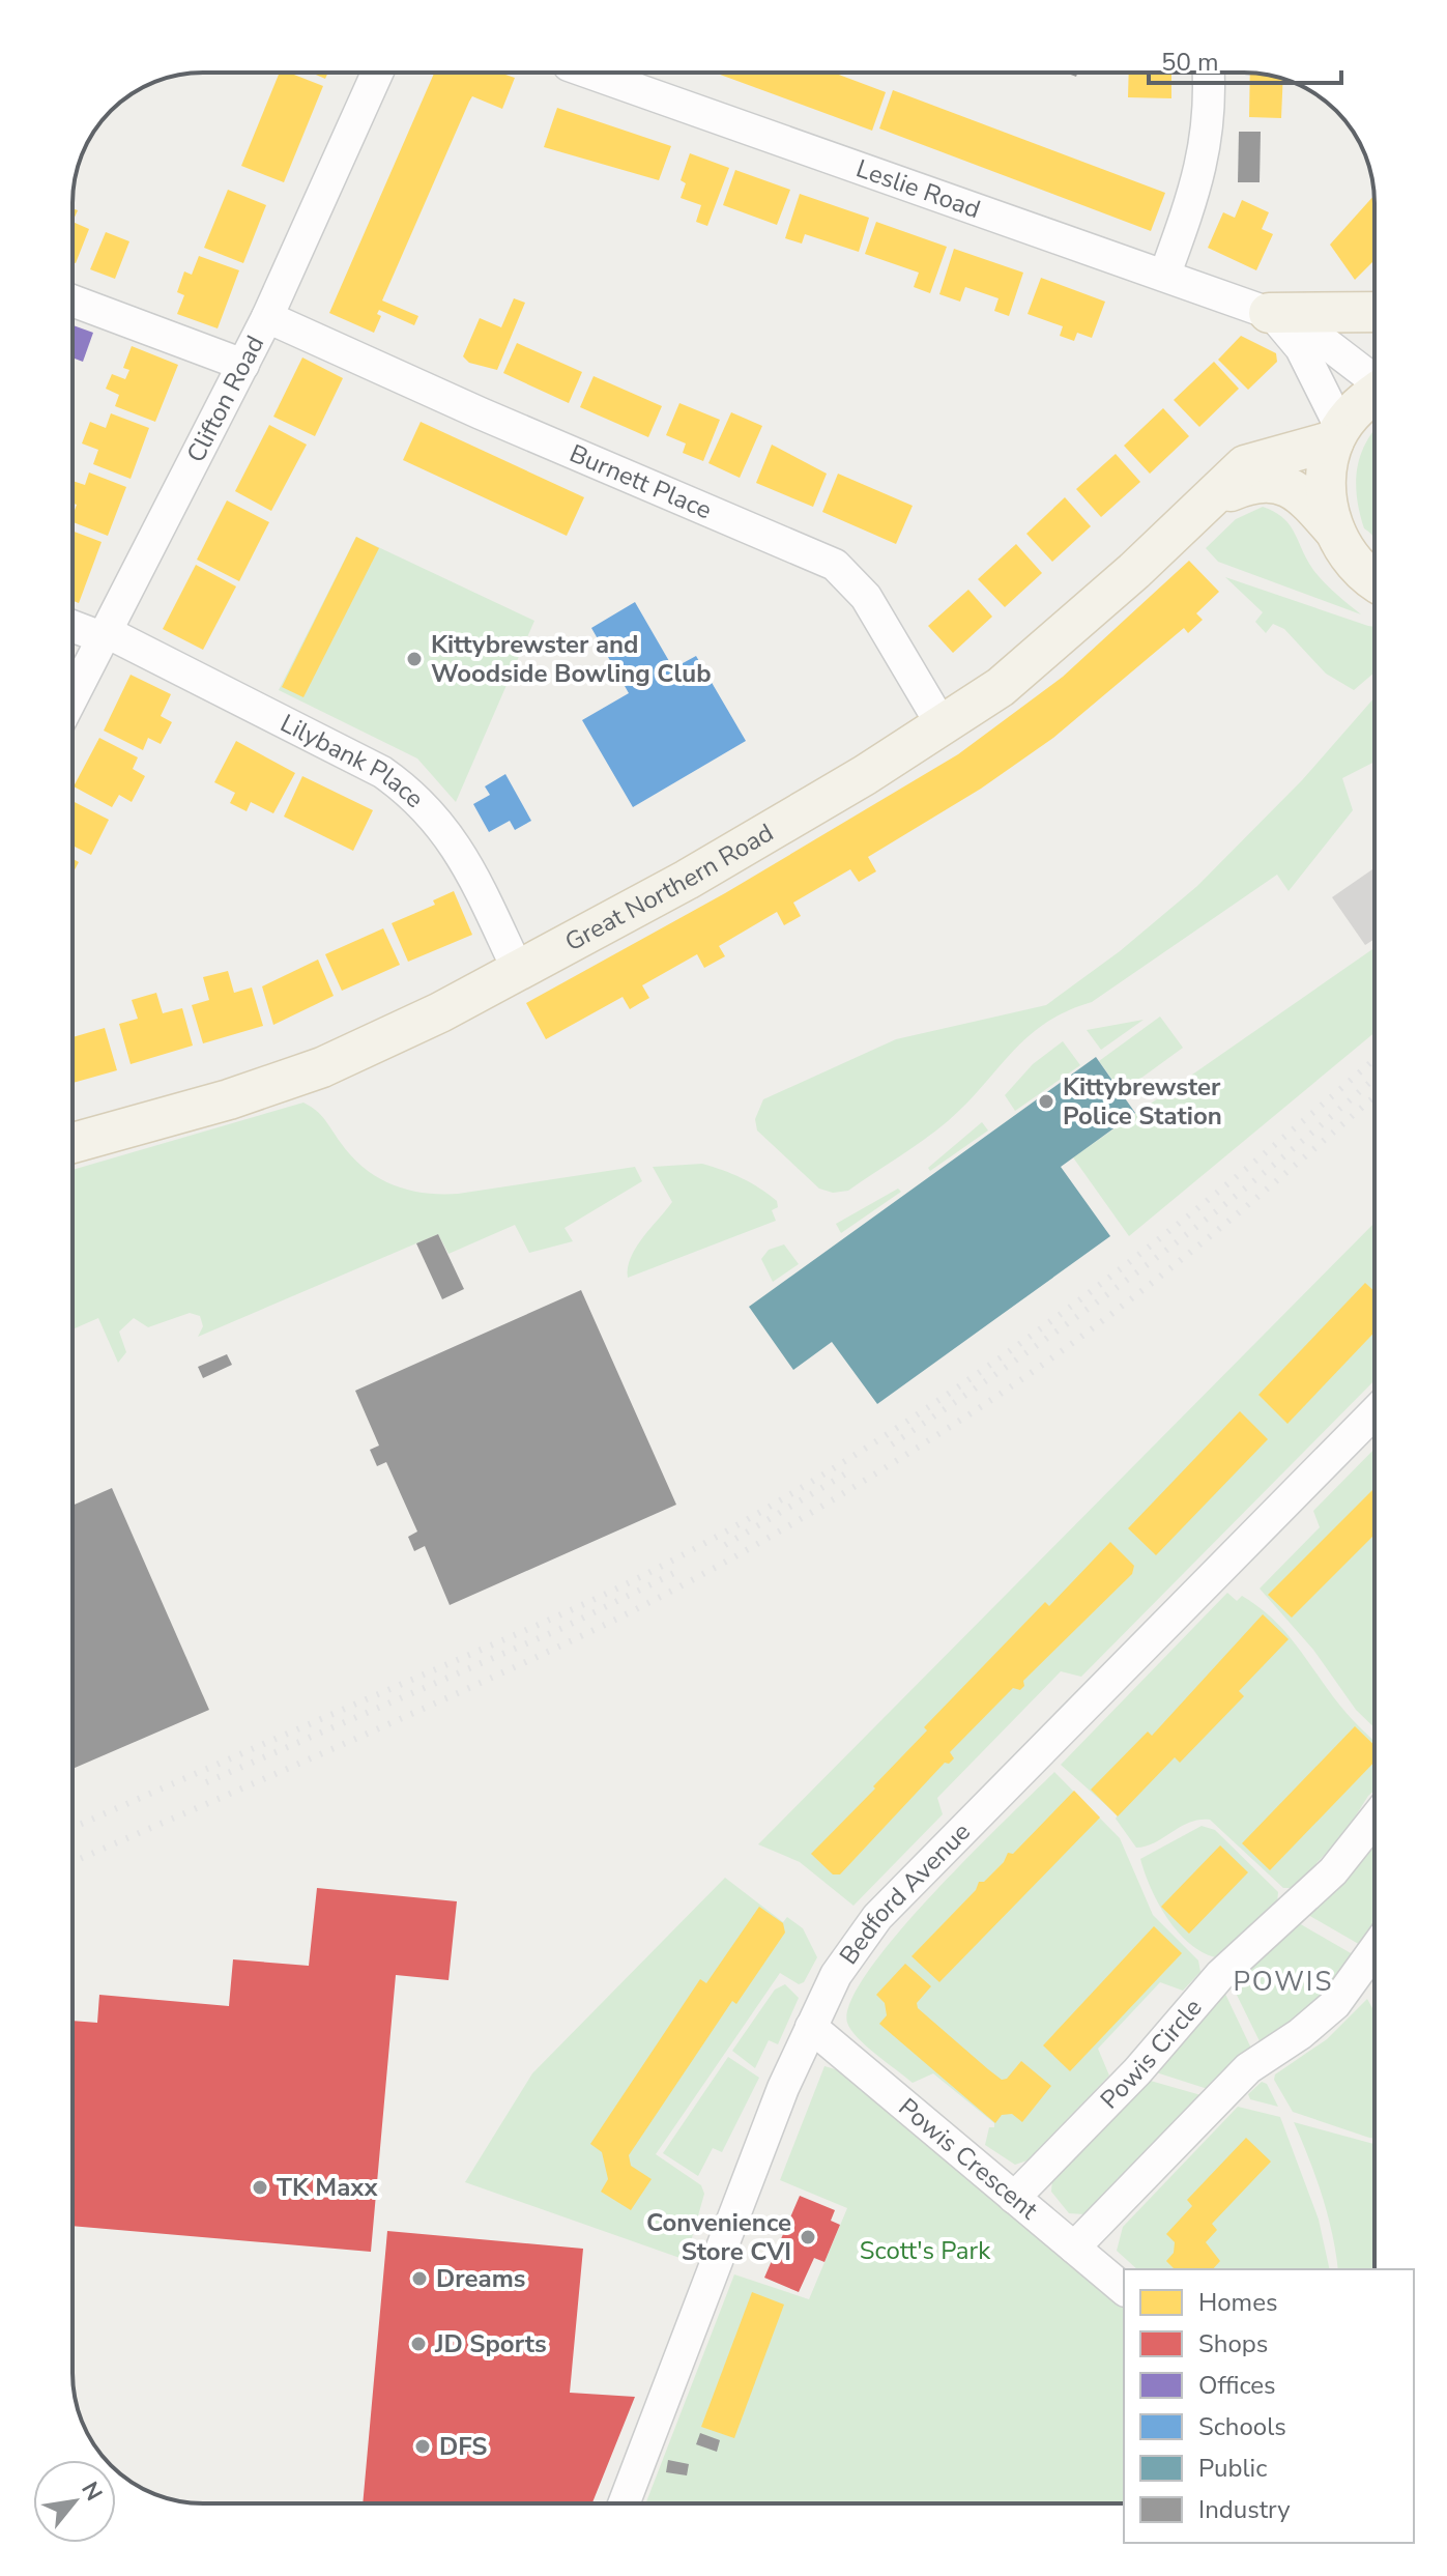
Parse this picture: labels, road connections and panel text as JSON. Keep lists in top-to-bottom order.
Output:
{
  "streets": {
    "main road": ["Great Northern Road"],
    "street": [
      "Leslie Road",
      "Clifton Road",
      "Burnett Place",
      "Lilybank Place",
      "Bedford Avenue",
      "Powis Circle",
      "Powis Crescent"
    ]
  },
  "crossings": [
    ["Leslie Road", "Great Northern Road"],
    ["Clifton Road", "Burnett Place"],
    ["Clifton Road", "Lilybank Place"],
    ["Burnett Place", "Great Northern Road"],
    ["Lilybank Place", "Great Northern Road"],
    ["Bedford Avenue", "Powis Crescent"],
    ["Powis Circle", "Powis Crescent"]
  ],
  "districts": ["POWIS"],
  "parks": ["Scott's Park"],
  "places": [
    "Kittybrewster and Woodside Bowling Club",
    "Kittybrewster Police Station",
    "TK Maxx",
    "Convenience Store CVI",
    "Dreams",
    "JD Sports",
    "DFS"
  ],
  "legend": [
    "Homes",
    "Shops",
    "Offices",
    "Schools",
    "Public",
    "Industry"
  ],
  "scale_bar": "50 m",
  "north": "top right"
}
